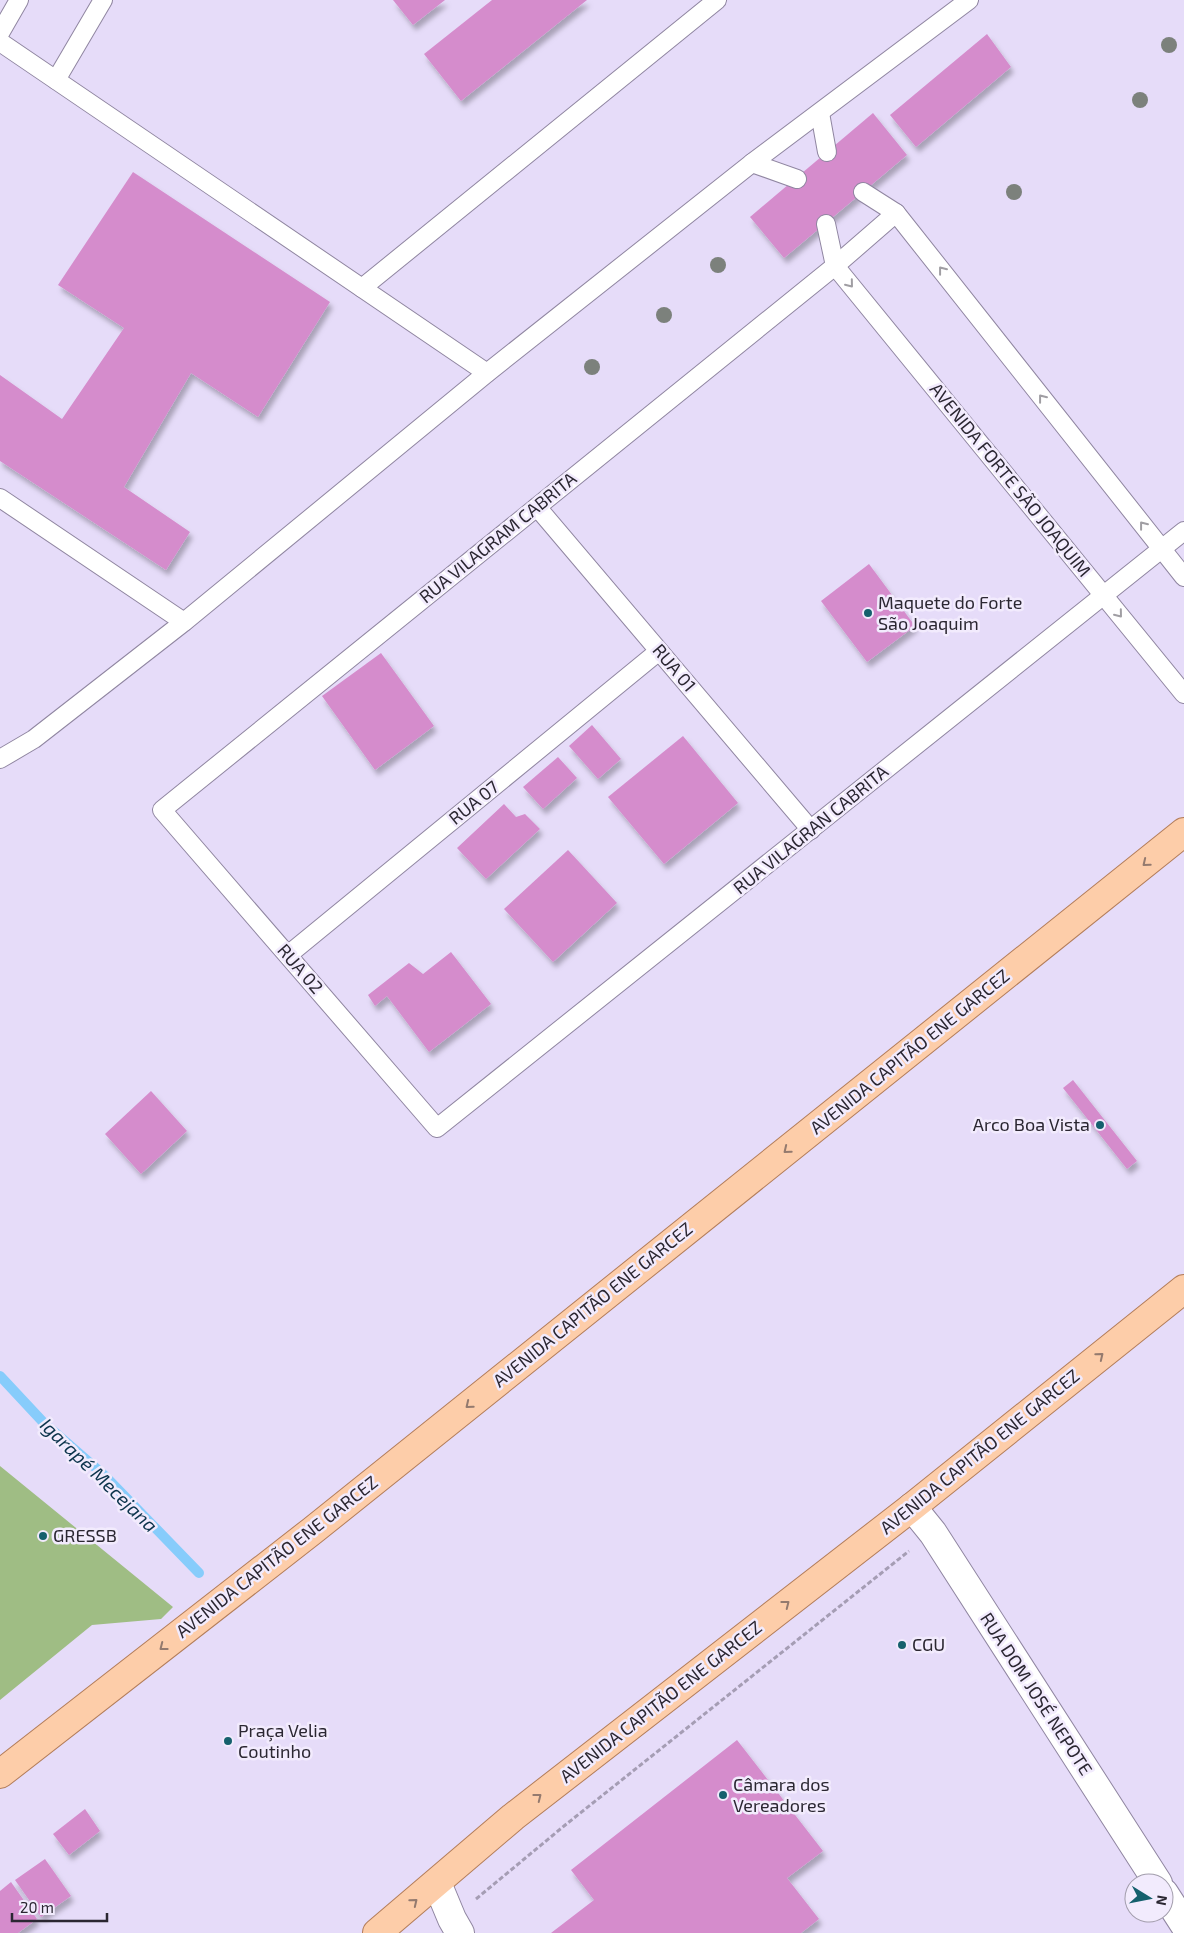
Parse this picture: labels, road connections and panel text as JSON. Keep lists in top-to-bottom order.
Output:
{
  "streets": {
    "main road": ["AVENIDA CAPITÃO ENE GARCEZ"],
    "street": ["RUA DOM JOSÉ NEPOTE"],
    "lane": [
      "AVENIDA FORTE SÃO JOAQUIM",
      "RUA VILAGRAM CABRITA",
      "RUA 01",
      "RUA 07",
      "RUA VILAGRAN CABRITA",
      "RUA 02"
    ]
  },
  "crossings": [
    ["AVENIDA FORTE SÃO JOAQUIM", "RUA VILAGRAM CABRITA"],
    ["AVENIDA FORTE SÃO JOAQUIM", "RUA VILAGRAN CABRITA"],
    ["RUA VILAGRAM CABRITA", "RUA 01"],
    ["RUA VILAGRAM CABRITA", "RUA 02"],
    ["RUA 01", "RUA 07"],
    ["RUA 01", "RUA VILAGRAN CABRITA"],
    ["RUA 07", "RUA 02"],
    ["RUA VILAGRAN CABRITA", "RUA 02"],
    ["AVENIDA CAPITÃO ENE GARCEZ", "RUA DOM JOSÉ NEPOTE"]
  ],
  "water": ["Igarapé Mecejana"],
  "places": [
    "Maquete do Forte São Joaquim",
    "Arco Boa Vista",
    "GRESSB",
    "CGU",
    "Praça Velia Coutinho",
    "Câmara dos Vereadores"
  ],
  "scale_bar": "20 m",
  "north": "right"
}
